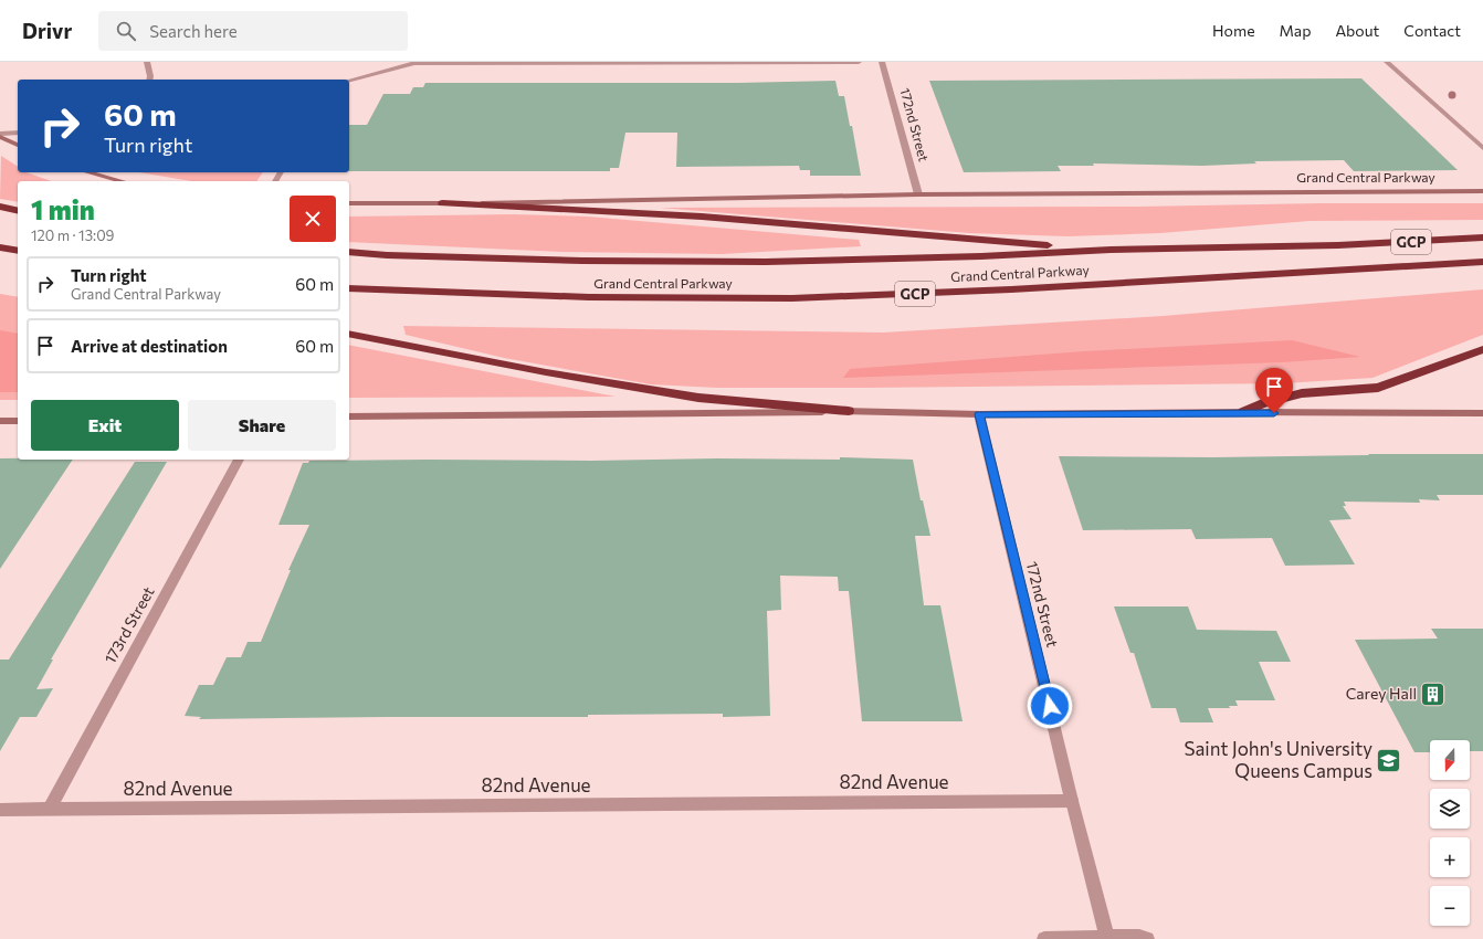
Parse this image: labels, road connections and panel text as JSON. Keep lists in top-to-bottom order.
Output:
{
  "streets": {
    "highway": ["Grand Central Parkway", "GCP"],
    "street": ["172nd Street", "173rd Street", "82nd Avenue"]
  },
  "crossings": [
    ["172nd Street", "Grand Central Parkway"],
    ["172nd Street", "82nd Avenue"],
    ["173rd Street", "82nd Avenue"]
  ],
  "places": {
    "building": ["Carey Hall"],
    "school or university": ["Saint John's University Queens Campus"]
  },
  "north": "bottom",
  "page": {
    "header": "Drivr",
    "search": "Search here",
    "nav": [
      "Home",
      "Map",
      "About",
      "Contact"
    ],
    "turn": ["60 m", "Turn right"],
    "heading": ["1 min", "120 m · 13:09"],
    "list": [
      {
        "name": "Turn right",
        "note": "Grand Central Parkway",
        "value": "60 m"
      },
      {
        "name": "Arrive at destination",
        "value": "60 m"
      }
    ],
    "buttons": ["Exit", "Share"],
    "map_buttons": ["+", "−"]
  }
}
